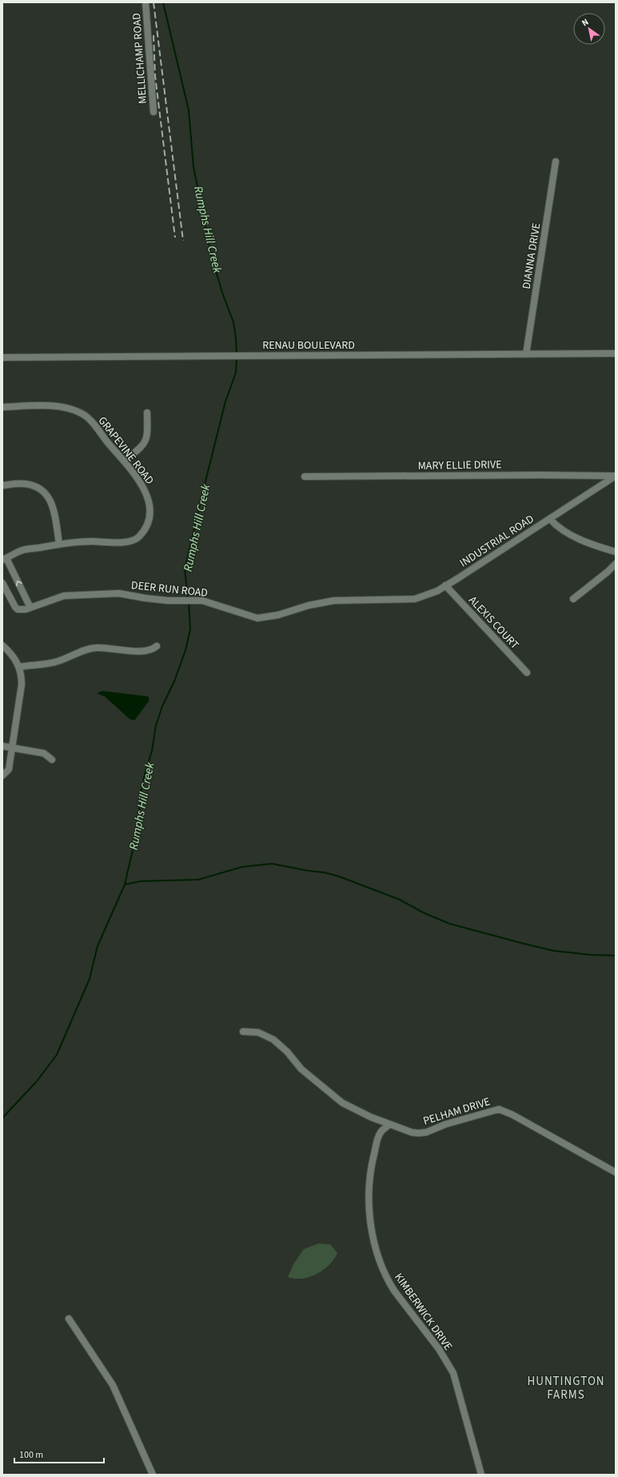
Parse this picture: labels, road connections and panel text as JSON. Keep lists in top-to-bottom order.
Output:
{
  "streets": {
    "street": [
      "MELLICHAMP ROAD",
      "DIANNA DRIVE",
      "RENAU BOULEVARD",
      "GRAPEVINE ROAD",
      "MARY ELLIE DRIVE",
      "INDUSTRIAL ROAD",
      "DEER RUN ROAD",
      "ALEXIS COURT",
      "PELHAM DRIVE",
      "KIMBERWICK DRIVE"
    ]
  },
  "crossings": [
    ["DIANNA DRIVE", "RENAU BOULEVARD"],
    ["MARY ELLIE DRIVE", "INDUSTRIAL ROAD"],
    ["INDUSTRIAL ROAD", "DEER RUN ROAD"],
    ["INDUSTRIAL ROAD", "ALEXIS COURT"],
    ["PELHAM DRIVE", "KIMBERWICK DRIVE"]
  ],
  "districts": ["HUNTINGTON FARMS"],
  "water": ["Rumphs Hill Creek"],
  "scale_bar": "100 m",
  "north": "top left"
}
